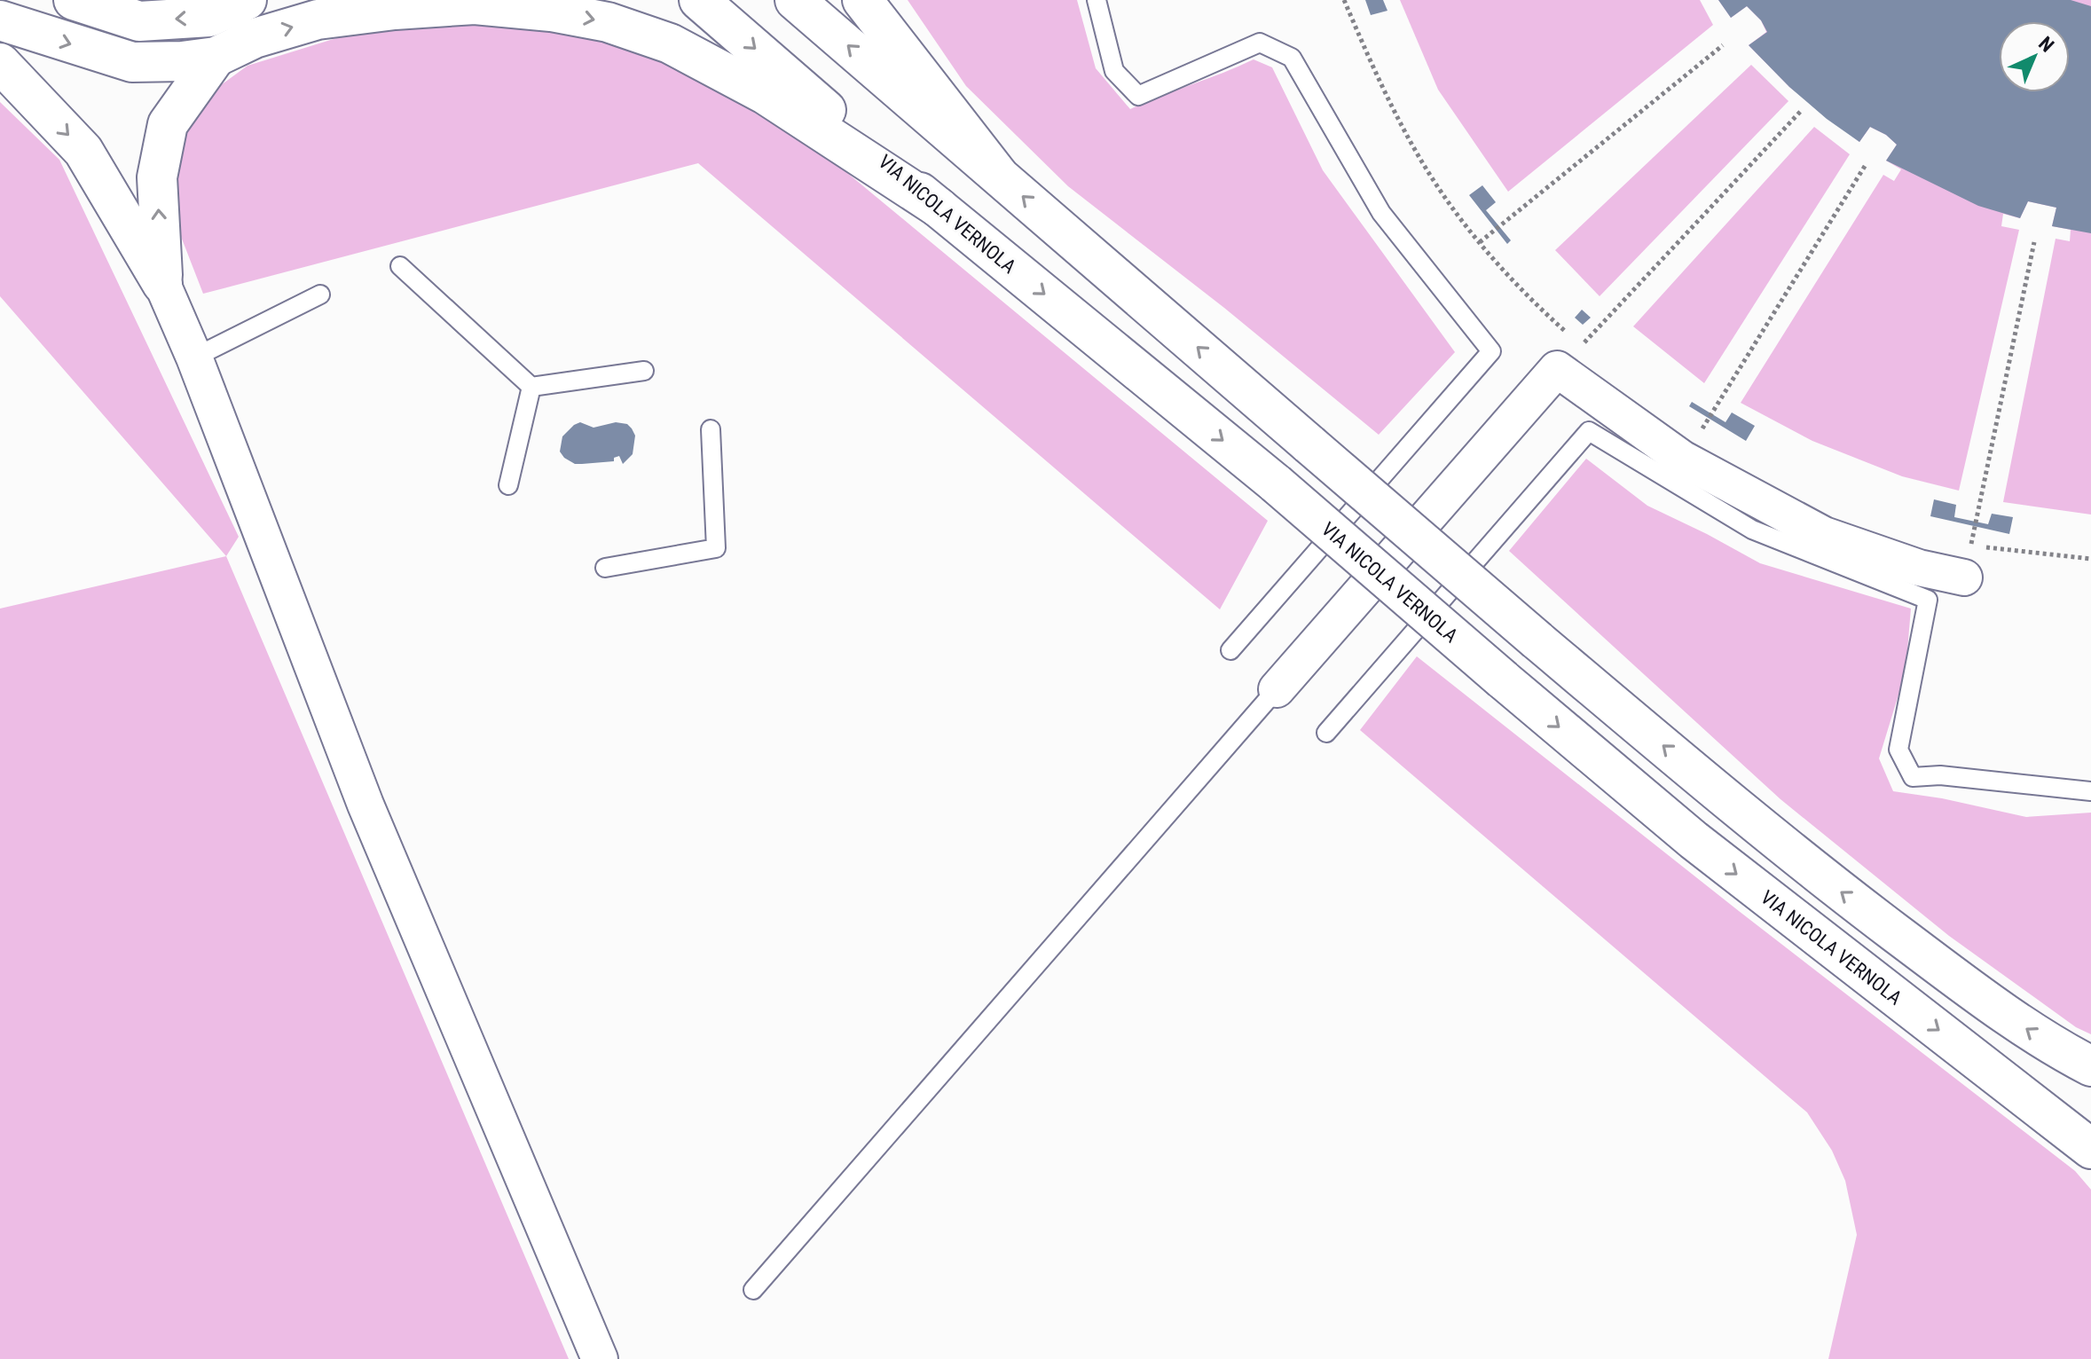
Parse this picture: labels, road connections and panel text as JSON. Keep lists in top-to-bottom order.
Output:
{
  "streets": {
    "main road": ["VIA NICOLA VERNOLA"]
  },
  "north": "top right"
}
